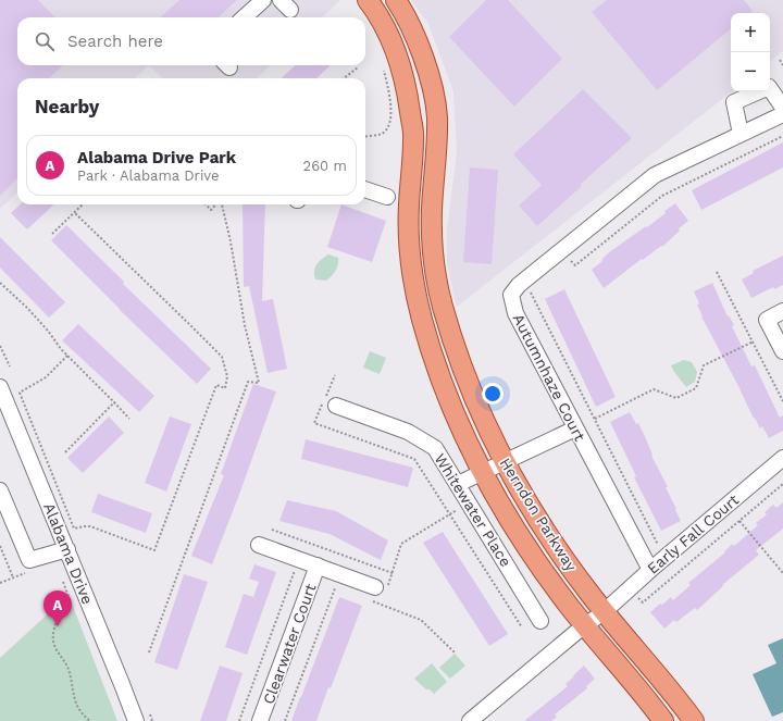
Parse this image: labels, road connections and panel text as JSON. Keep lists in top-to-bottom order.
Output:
{
  "streets": {
    "main road": ["Herndon Parkway"],
    "street": [
      "Autumnhaze Court",
      "Whitewater Place",
      "Early Fall Court",
      "Alabama Drive",
      "Clearwater Court"
    ]
  },
  "crossings": [
    ["Autumnhaze Court", "Early Fall Court"],
    ["Herndon Parkway", "Early Fall Court"]
  ],
  "page": {
    "map_buttons": ["+", "−"],
    "search": "Search here",
    "heading": "Nearby",
    "list": [
      {
        "mark": "A",
        "name": "Alabama Drive Park",
        "note": "Park · Alabama Drive",
        "value": "260 m"
      }
    ],
    "pins": "A"
  }
}
